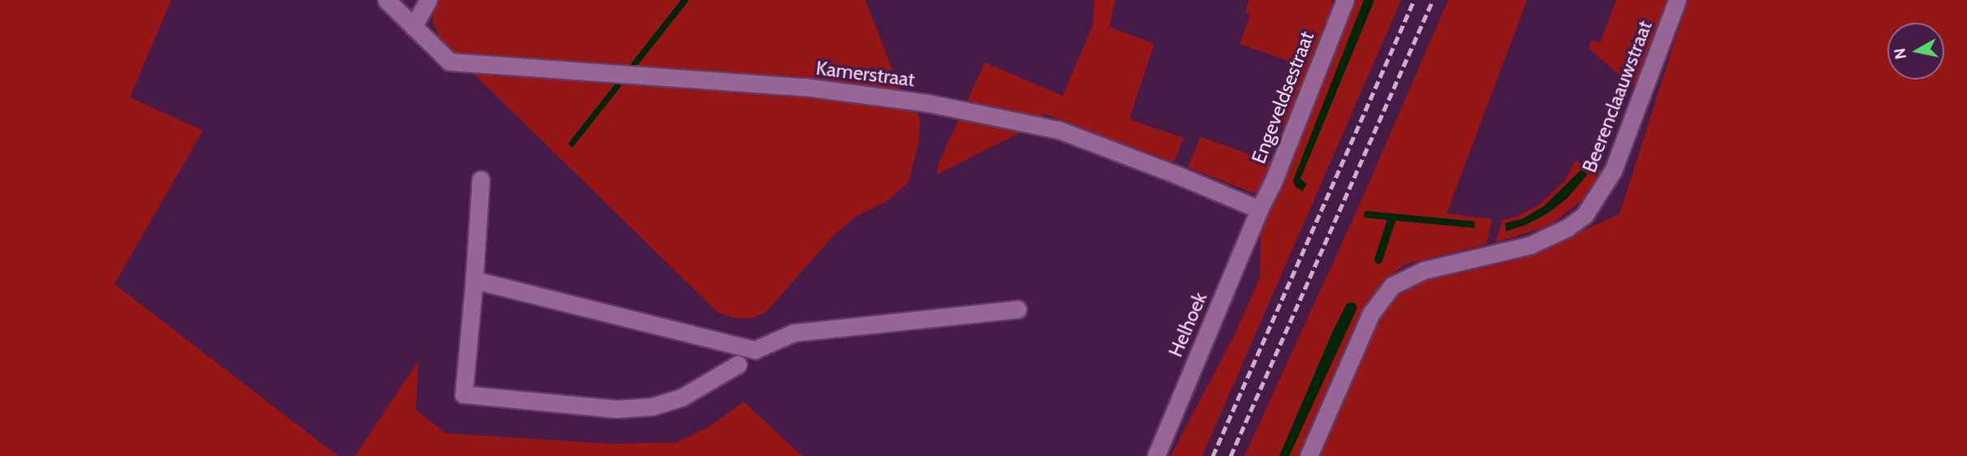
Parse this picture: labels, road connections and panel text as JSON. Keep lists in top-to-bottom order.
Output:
{
  "streets": {
    "street": [
      "Kamerstraat",
      "Beerenclaauwstraat",
      "Engeveldsestraat",
      "Helhoek"
    ]
  },
  "crossings": [
    ["Kamerstraat", "Engeveldsestraat"],
    ["Kamerstraat", "Helhoek"],
    ["Engeveldsestraat", "Helhoek"]
  ],
  "north": "left"
}
